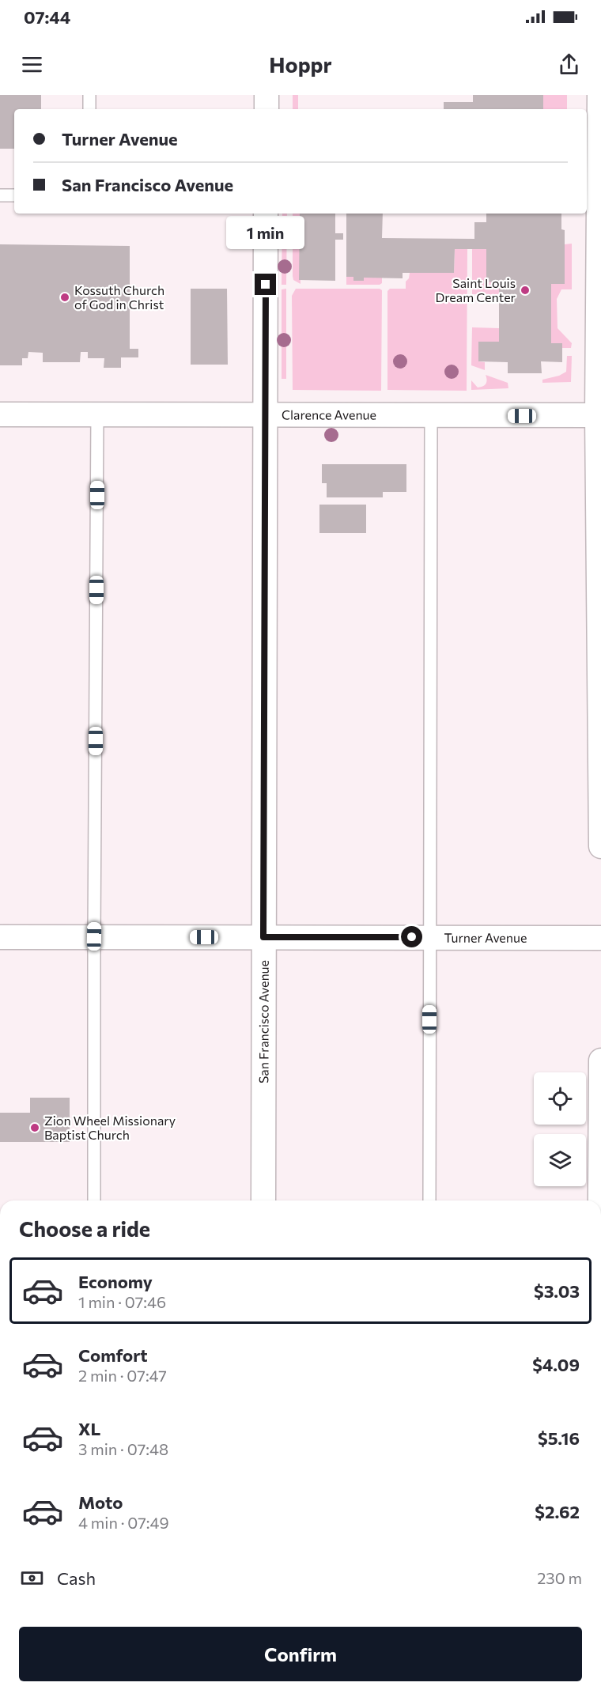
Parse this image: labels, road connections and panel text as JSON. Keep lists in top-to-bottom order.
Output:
{
  "streets": {
    "street": ["Clarence Avenue", "Turner Avenue", "San Francisco Avenue"]
  },
  "crossings": [
    ["Clarence Avenue", "San Francisco Avenue"],
    ["Turner Avenue", "San Francisco Avenue"]
  ],
  "places": ["Saint Louis Dream Center", "Kossuth Church of God in Christ", "Zion Wheel Missionary Baptist Church"],
  "page": {
    "status": "07:44",
    "header": "Hoppr",
    "banner": ["Turner Avenue", "San Francisco Avenue"],
    "bubble": "1 min",
    "heading": "Choose a ride",
    "list": [
      {
        "name": "Economy",
        "note": "1 min · 07:46",
        "value": "$3.03"
      },
      {
        "name": "Comfort",
        "note": "2 min · 07:47",
        "value": "$4.09"
      },
      {
        "name": "XL",
        "note": "3 min · 07:48",
        "value": "$5.16"
      },
      {
        "name": "Moto",
        "note": "4 min · 07:49",
        "value": "$2.62"
      }
    ],
    "pay": ["Cash", "230 m"],
    "buttons": "Confirm"
  }
}
